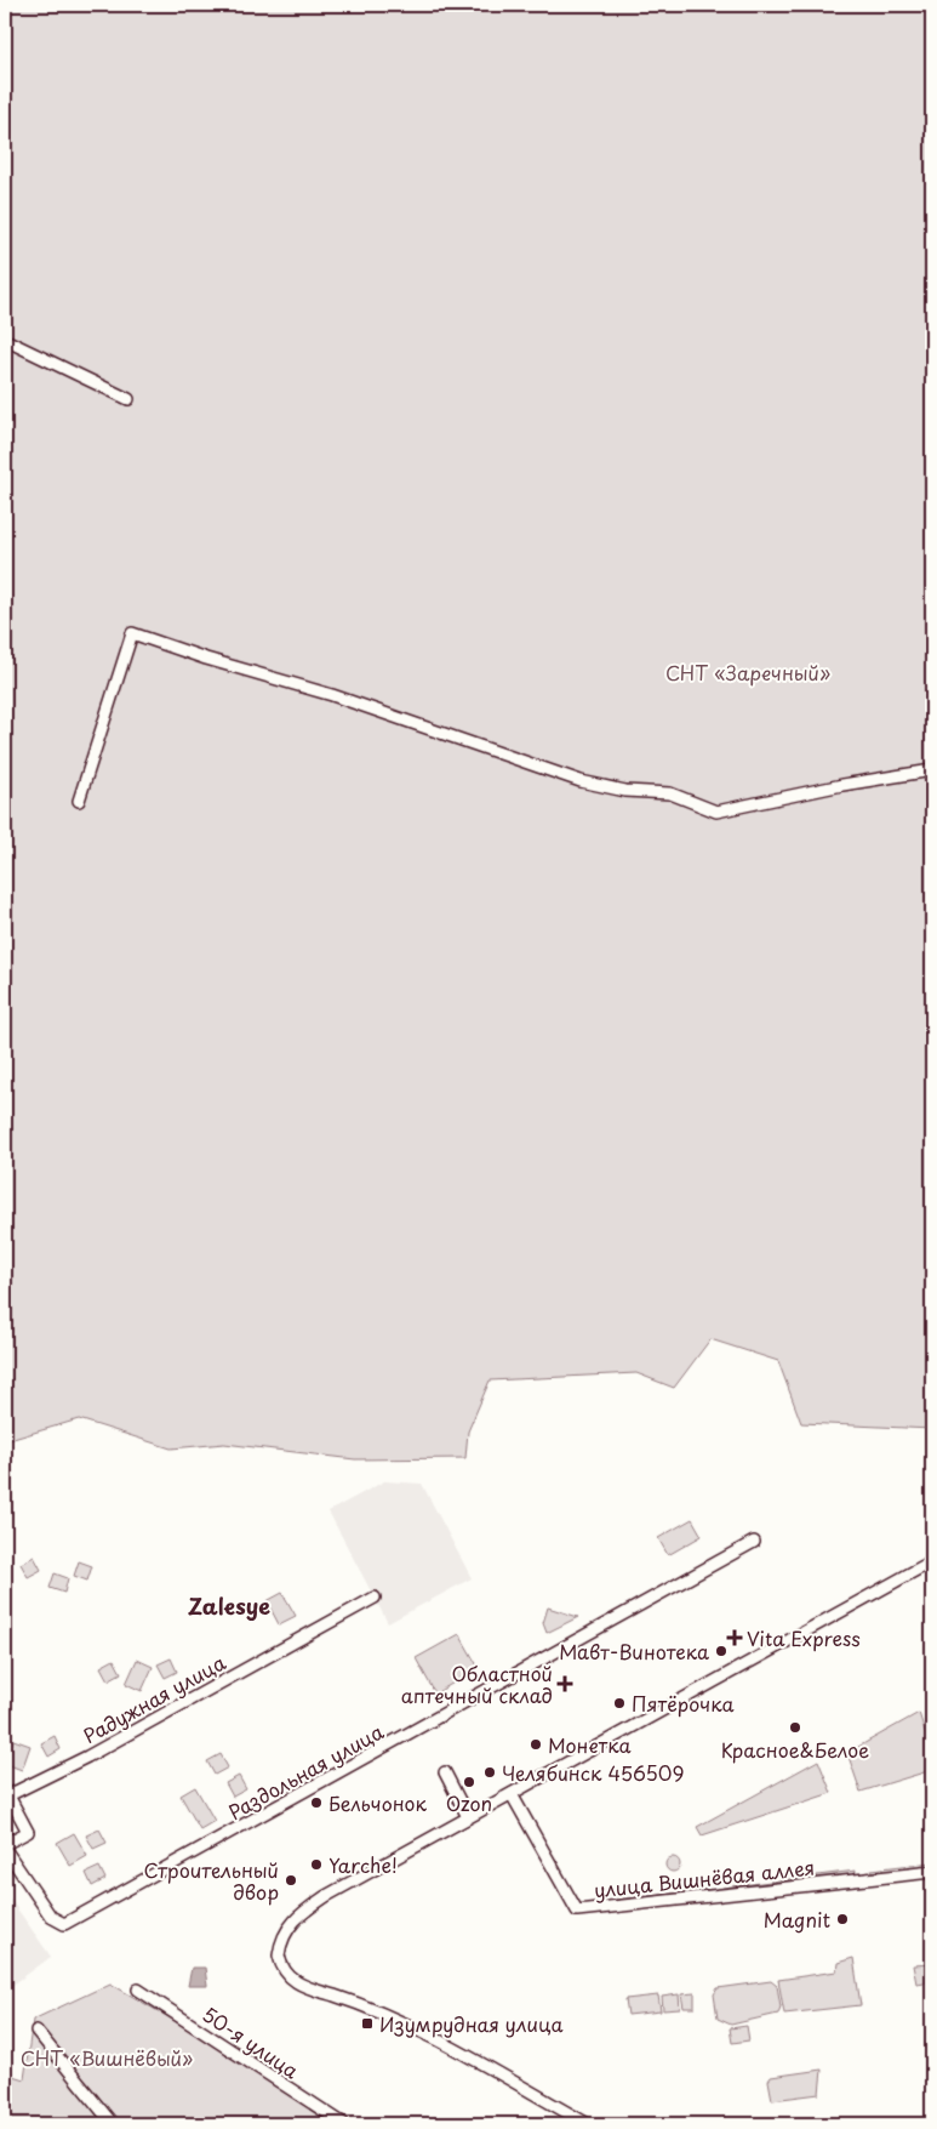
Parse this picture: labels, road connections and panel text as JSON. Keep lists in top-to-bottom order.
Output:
{
  "streets": {
    "street": [
      "Радужная улица",
      "Раздольная улица",
      "улица Вишнёвая аллея",
      "50-я улица"
    ]
  },
  "districts": ["Zalesye"],
  "parks": ["СНТ «Заречный»", "СНТ «Вишнёвый»"],
  "places": {
    "health": ["Vita Express", "Областной аптечный склад"],
    "other": [
      "Мавт-Винотека",
      "Пятёрочка",
      "Красное&Белое",
      "Монетка",
      "Челябинск 456509",
      "Ozon",
      "Бельчонок",
      "Yarche!",
      "Строительный двор",
      "Magnit"
    ],
    "transit": ["Изумрудная улица"]
  }
}
